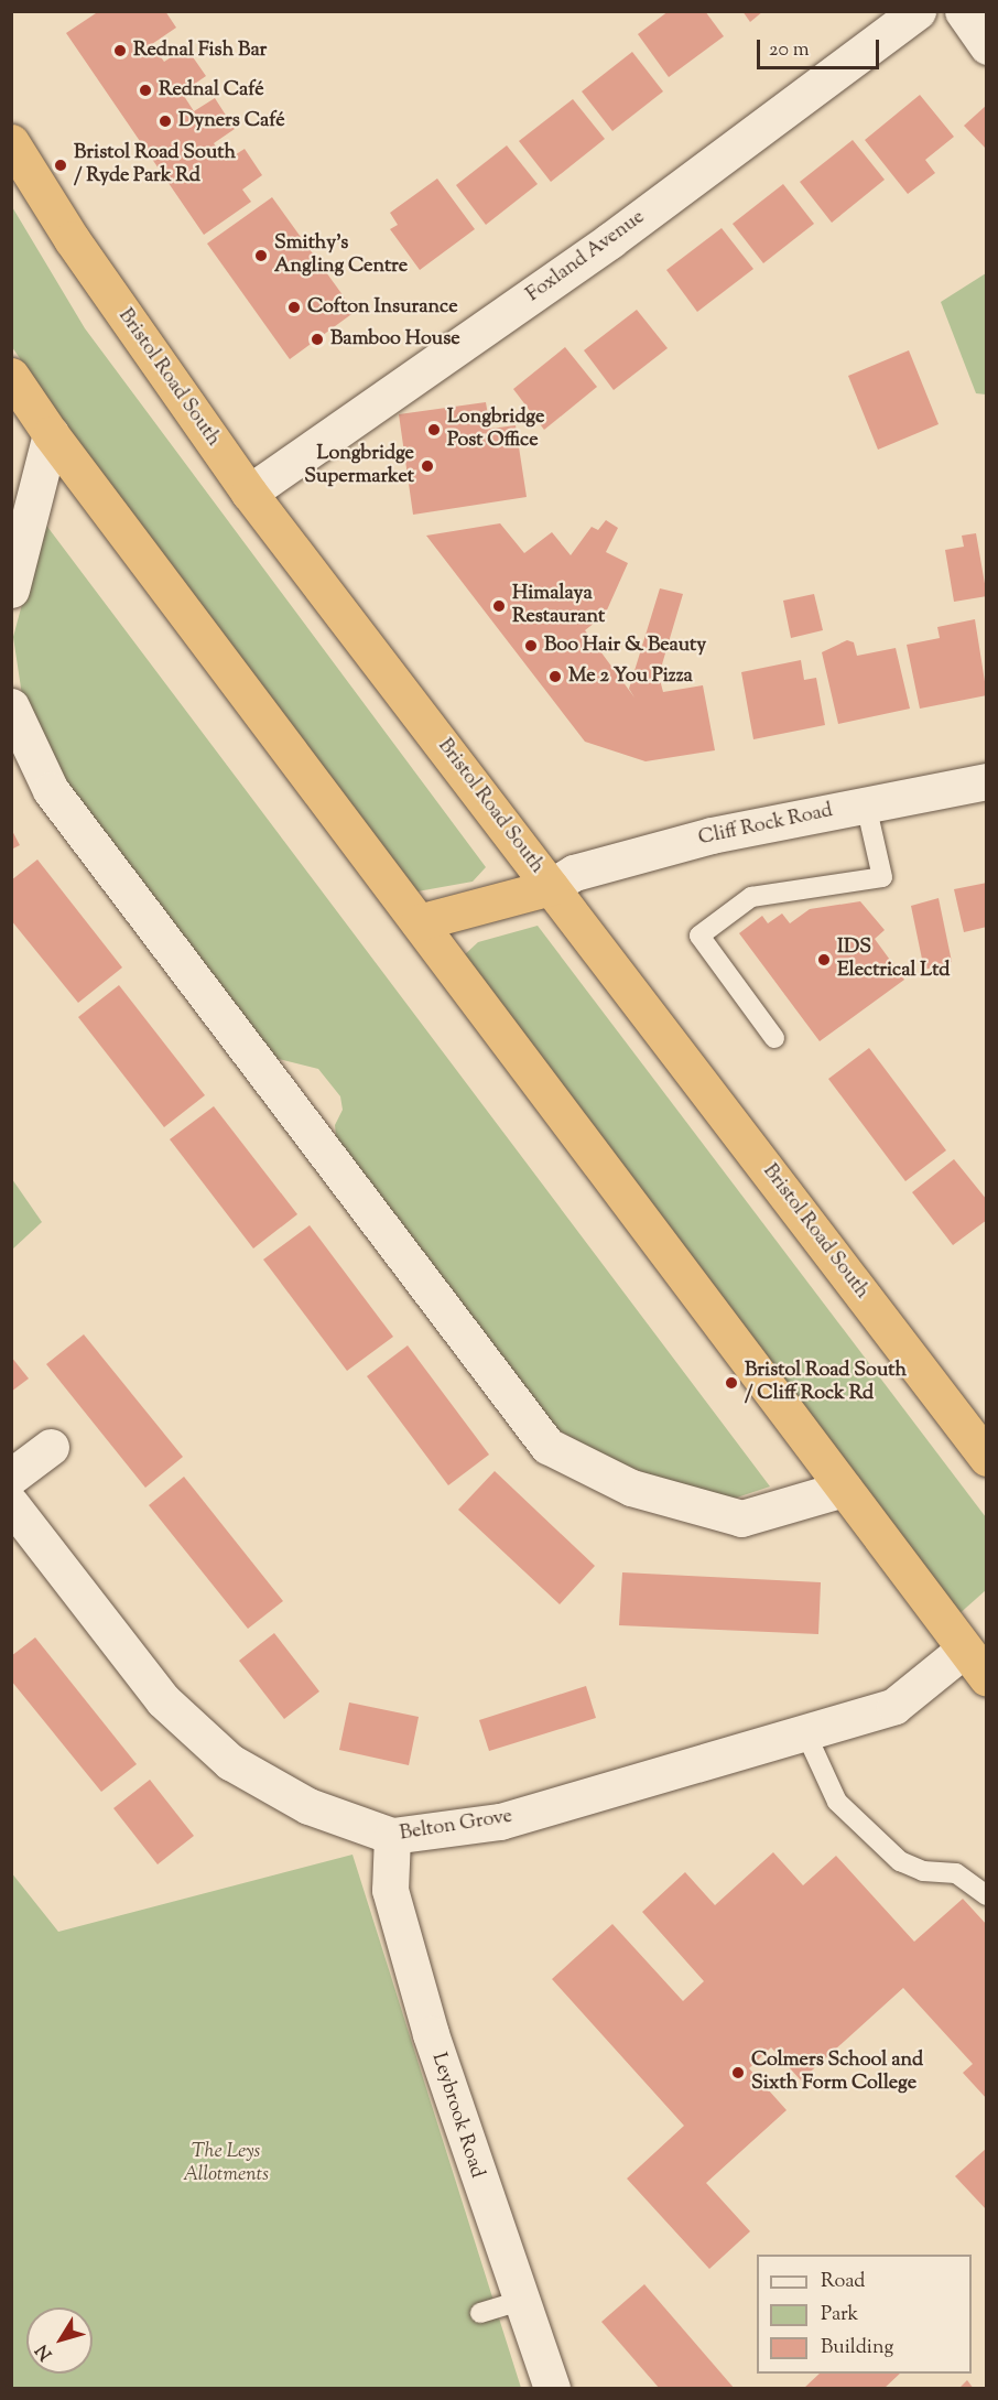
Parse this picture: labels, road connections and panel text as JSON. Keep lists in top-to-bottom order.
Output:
{
  "streets": {
    "highway": ["Bristol Road South"],
    "street": [
      "Foxland Avenue",
      "Cliff Rock Road",
      "Belton Grove",
      "Leybrook Road"
    ]
  },
  "crossings": [
    ["Foxland Avenue", "Bristol Road South"],
    ["Bristol Road South", "Cliff Rock Road"],
    ["Belton Grove", "Leybrook Road"]
  ],
  "parks": ["The Leys Allotments"],
  "places": [
    "Rednal Fish Bar",
    "Rednal Café",
    "Dyners Café",
    "Bristol Road South / Ryde Park Rd",
    "Smithy's Angling Centre",
    "Cofton Insurance",
    "Bamboo House",
    "Longbridge Post Office",
    "Longbridge Supermarket",
    "Himalaya Restaurant",
    "Boo Hair & Beauty",
    "Me 2 You Pizza",
    "IDS Electrical Ltd",
    "Bristol Road South / Cliff Rock Rd",
    "Colmers School and Sixth Form College"
  ],
  "legend": ["Road", "Park", "Building"],
  "scale_bar": "20 m",
  "north": "bottom left"
}
